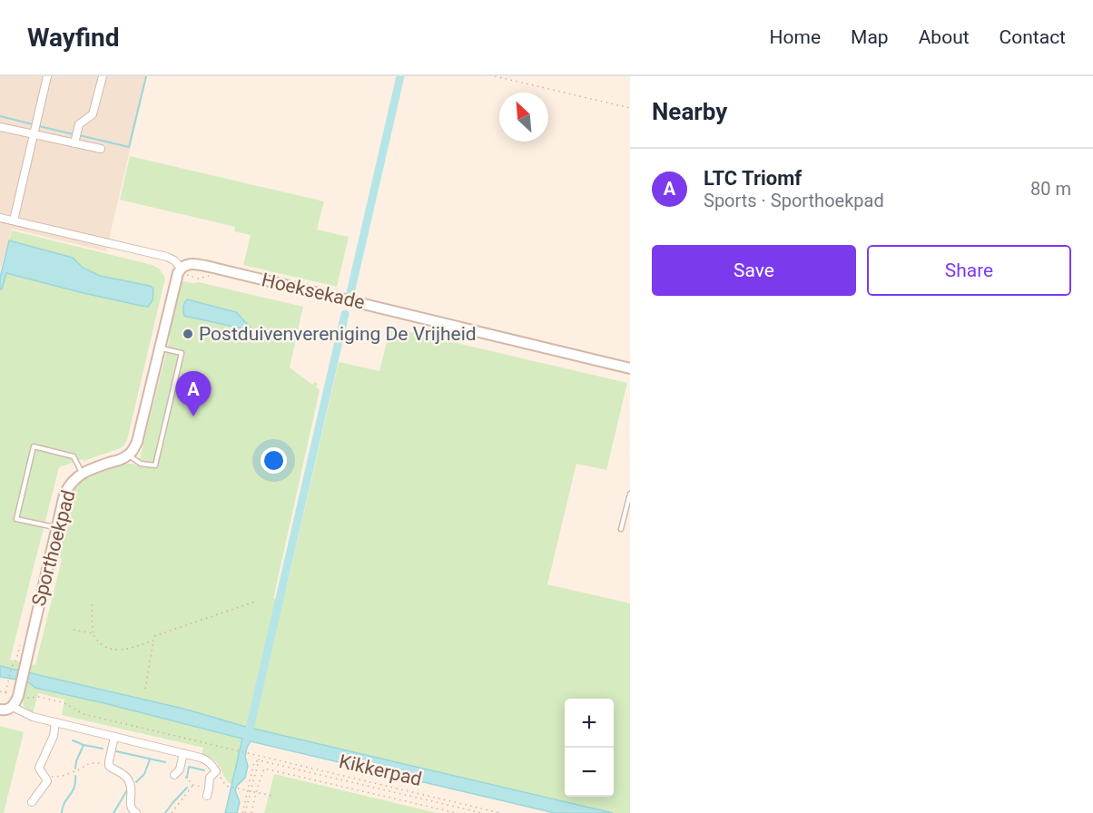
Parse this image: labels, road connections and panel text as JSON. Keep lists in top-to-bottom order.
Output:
{
  "streets": {
    "street": ["Hoeksekade", "Sporthoekpad"],
    "path": ["Kikkerpad"]
  },
  "crossings": [
    ["Sporthoekpad", "Kikkerpad"]
  ],
  "places": ["Postduivenvereniging De Vrijheid"],
  "north": "top left",
  "page": {
    "header": "Wayfind",
    "nav": [
      "Home",
      "Map",
      "About",
      "Contact"
    ],
    "heading": "Nearby",
    "list": [
      {
        "mark": "A",
        "name": "LTC Triomf",
        "note": "Sports · Sporthoekpad",
        "value": "80 m"
      }
    ],
    "buttons": ["Save", "Share"],
    "pins": "A",
    "map_buttons": ["+", "−"]
  }
}
